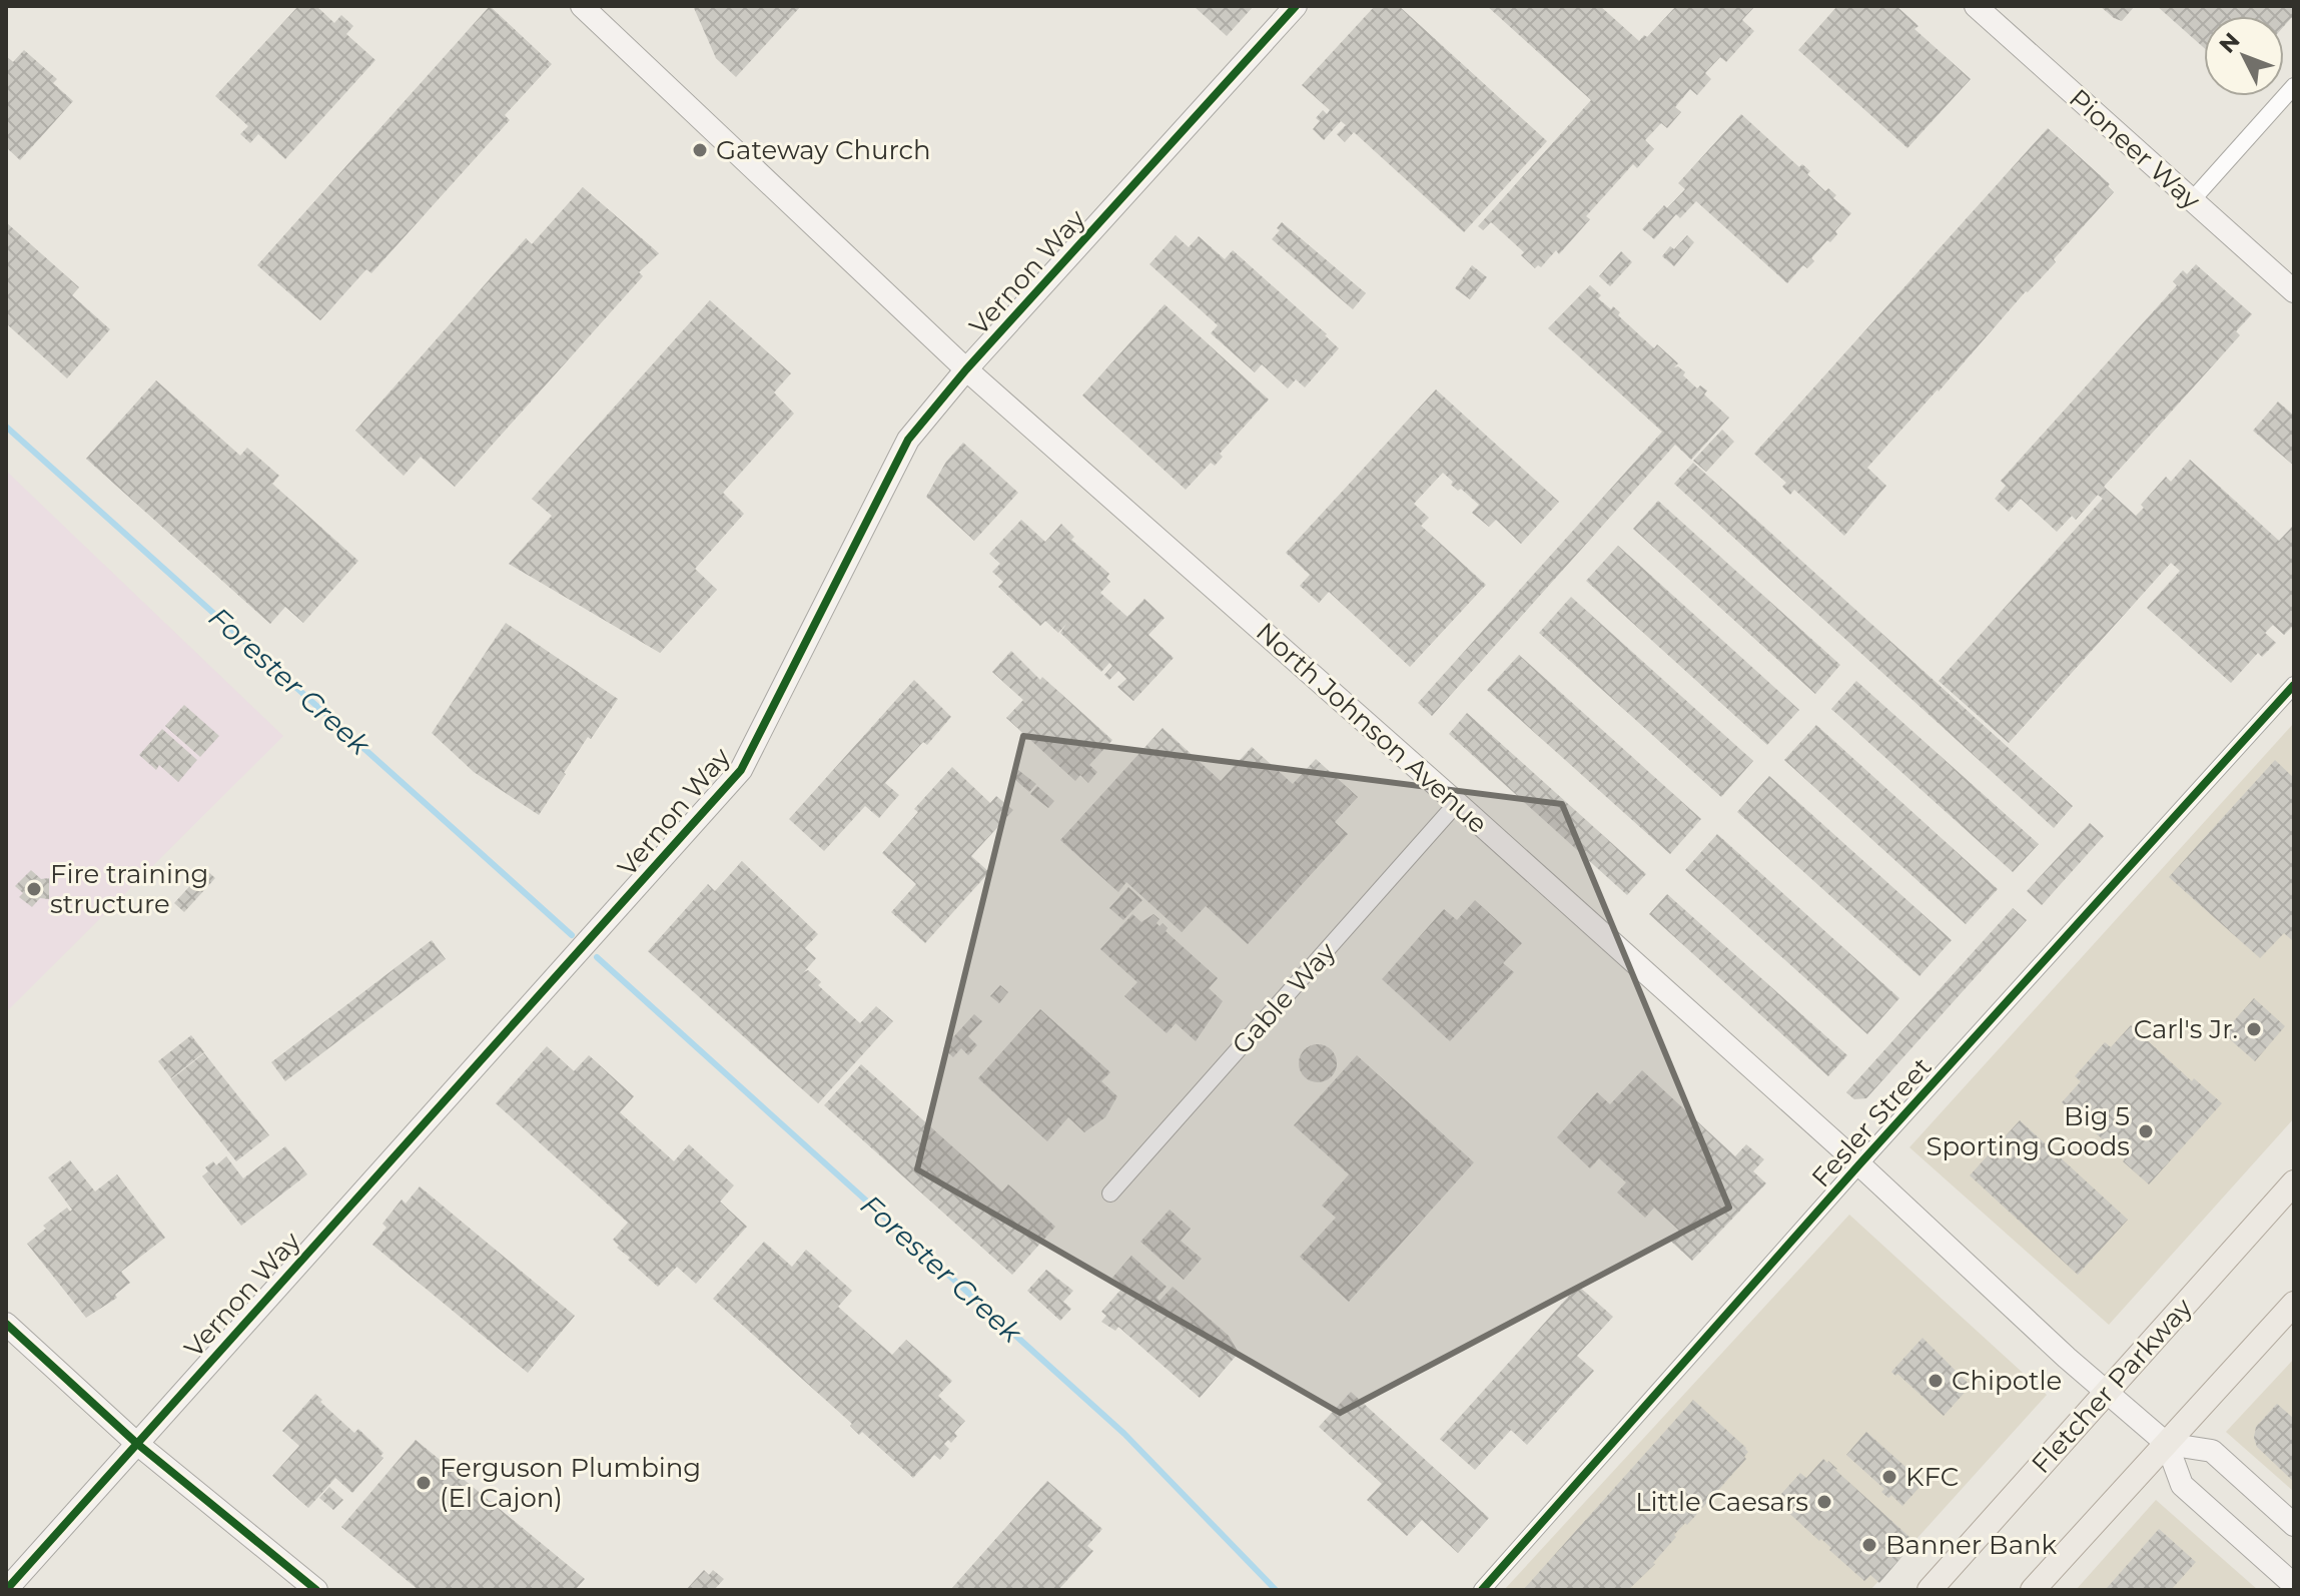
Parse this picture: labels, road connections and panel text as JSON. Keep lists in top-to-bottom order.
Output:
{
  "streets": {
    "main road": [
      "Pioneer Way",
      "Vernon Way",
      "North Johnson Avenue",
      "Fletcher Parkway"
    ],
    "street": ["Gable Way", "Fesler Street"]
  },
  "crossings": [
    ["Vernon Way", "North Johnson Avenue"],
    ["North Johnson Avenue", "Gable Way"],
    ["North Johnson Avenue", "Fesler Street"],
    ["North Johnson Avenue", "Fletcher Parkway"]
  ],
  "water": ["Forester Creek"],
  "places": [
    "Gateway Church",
    "Fire training structure",
    "Carl's Jr.",
    "Big 5 Sporting Goods",
    "Chipotle",
    "KFC",
    "Ferguson Plumbing (El Cajon)",
    "Little Caesars",
    "Banner Bank"
  ],
  "north": "top left"
}
